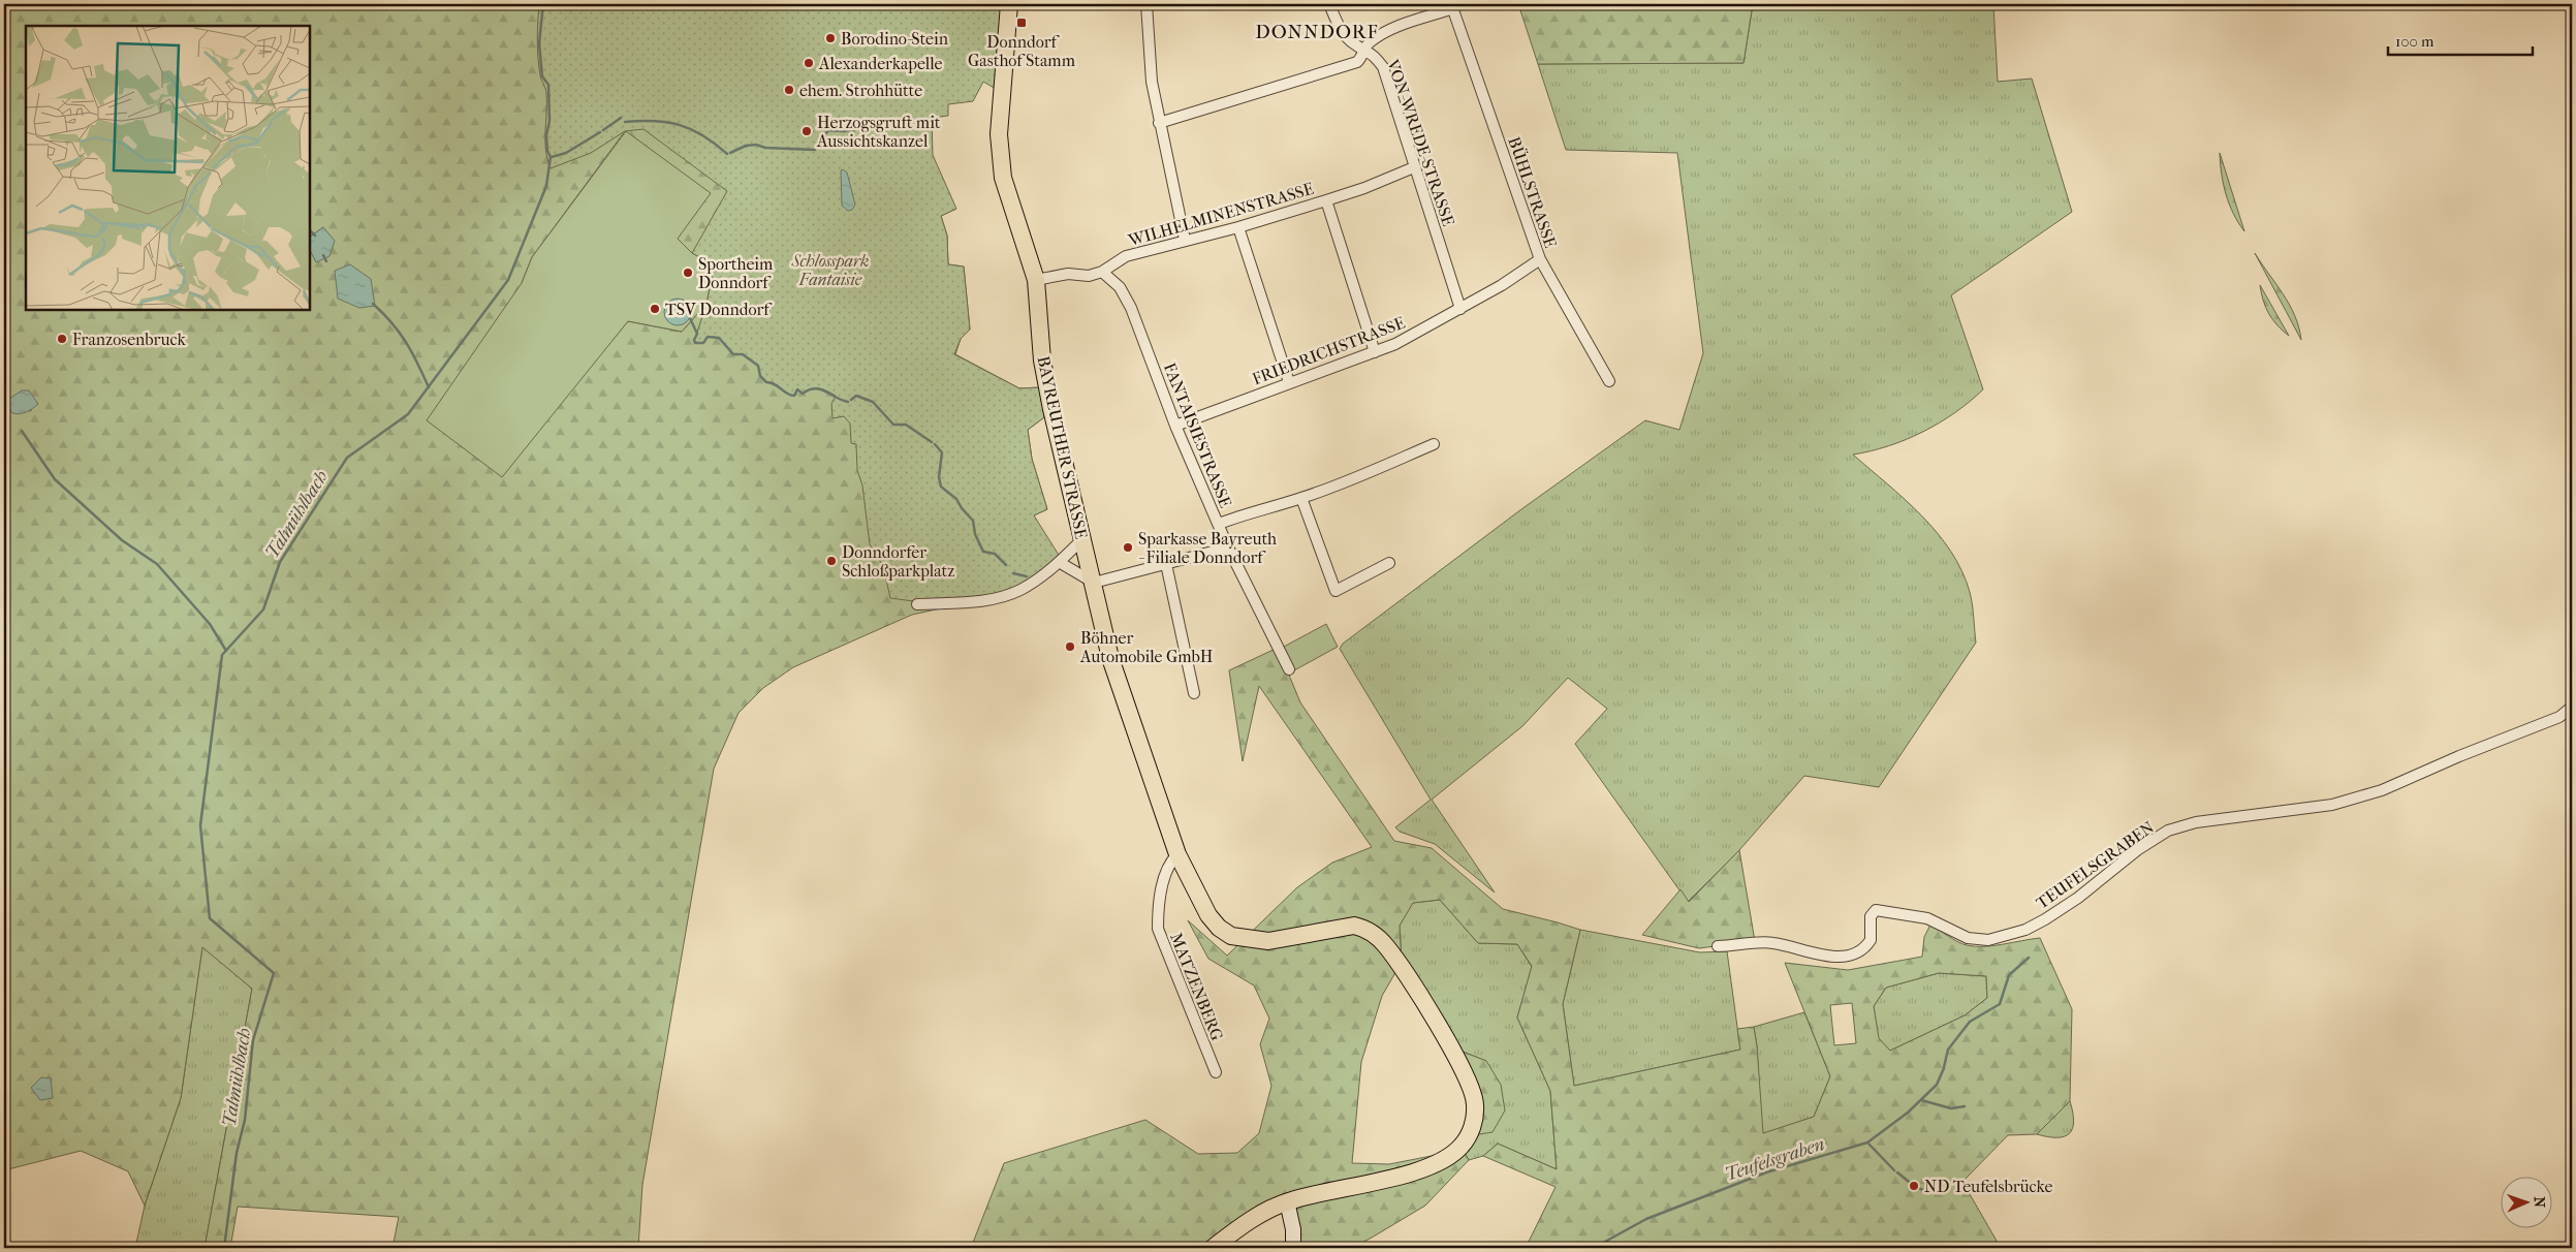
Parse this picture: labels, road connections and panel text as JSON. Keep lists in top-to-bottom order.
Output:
{
  "streets": {
    "main road": ["BAYREUTHER STRASSE"],
    "street": [
      "VON-WREDE-STRASSE",
      "BÜHLSTRASSE",
      "WILHELMINENSTRASSE",
      "FRIEDRICHSTRASSE",
      "FANTAISIESTRASSE",
      "TEUFELSGRABEN",
      "MATZENBERG"
    ]
  },
  "crossings": [
    ["VON-WREDE-STRASSE", "WILHELMINENSTRASSE"],
    ["VON-WREDE-STRASSE", "FRIEDRICHSTRASSE"],
    ["BÜHLSTRASSE", "FRIEDRICHSTRASSE"],
    ["WILHELMINENSTRASSE", "FANTAISIESTRASSE"],
    ["WILHELMINENSTRASSE", "BAYREUTHER STRASSE"],
    ["FRIEDRICHSTRASSE", "FANTAISIESTRASSE"],
    ["BAYREUTHER STRASSE", "MATZENBERG"]
  ],
  "districts": ["DONNDORF"],
  "water": ["Talmühlbach", "Teufelsgraben"],
  "parks": ["Schlosspark Fantaisie"],
  "places": {
    "transit": ["Donndorf Gasthof Stamm"],
    "other": [
      "Borodino-Stein",
      "Alexanderkapelle",
      "ehem. Strohhütte",
      "Herzogsgruft mit Aussichtskanzel",
      "Sportheim Donndorf",
      "TSV Donndorf",
      "Franzosenbruck",
      "Sparkasse Bayreuth - Filiale Donndorf",
      "Donndorfer Schloßparkplatz",
      "Böhner Automobile GmbH",
      "ND Teufelsbrücke"
    ]
  },
  "scale_bar": "100 m",
  "north": "right"
}
